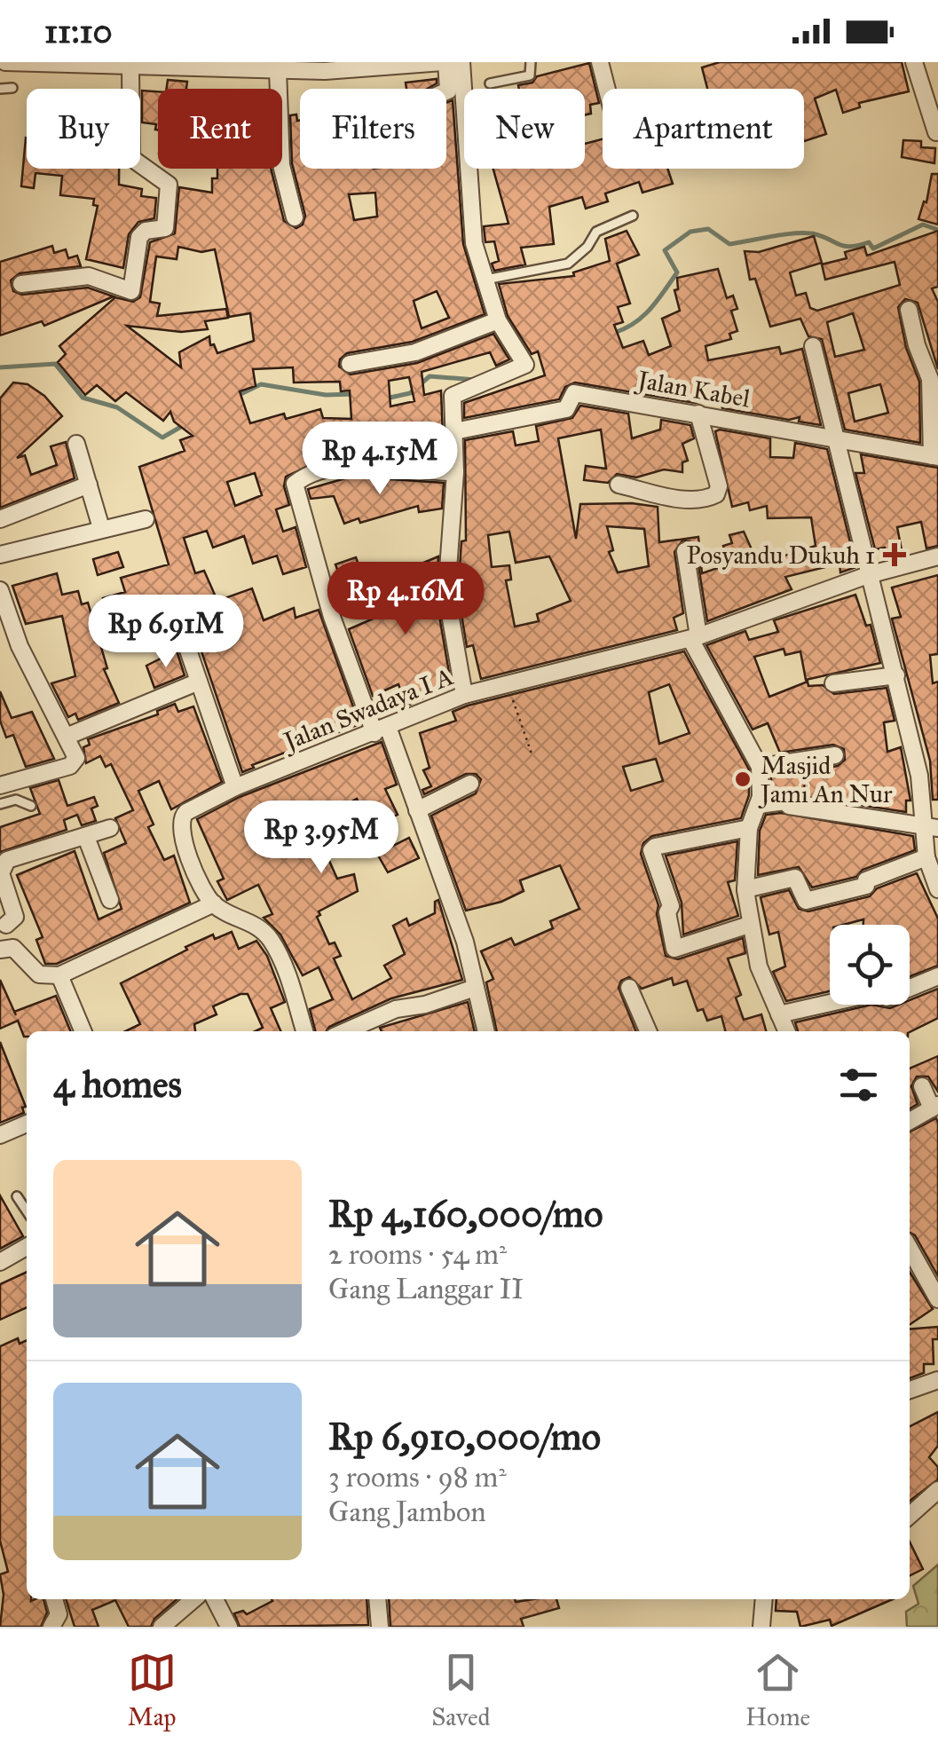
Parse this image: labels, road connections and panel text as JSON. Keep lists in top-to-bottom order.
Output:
{
  "streets": {
    "street": ["Jalan Kabel", "Jalan Swadaya I A"]
  },
  "places": {
    "health": ["Posyandu Dukuh 1"],
    "other": ["Masjid Jami An Nur"]
  },
  "page": {
    "status": "11:10",
    "chip": [
      "Buy",
      "Rent",
      "Filters",
      "New",
      "Apartment"
    ],
    "price": [
      "Rp 4.15M",
      "Rp 4.16M",
      "Rp 6.91M",
      "Rp 3.95M"
    ],
    "heading": "4 homes",
    "list": [
      {
        "name": "Rp 4,160,000/mo",
        "note": "2 rooms · 54 m² · Gang Langgar II"
      },
      {
        "name": "Rp 6,910,000/mo",
        "note": "3 rooms · 98 m² · Gang Jambon"
      }
    ],
    "tabs": ["Map", "Saved", "Home"]
  }
}
